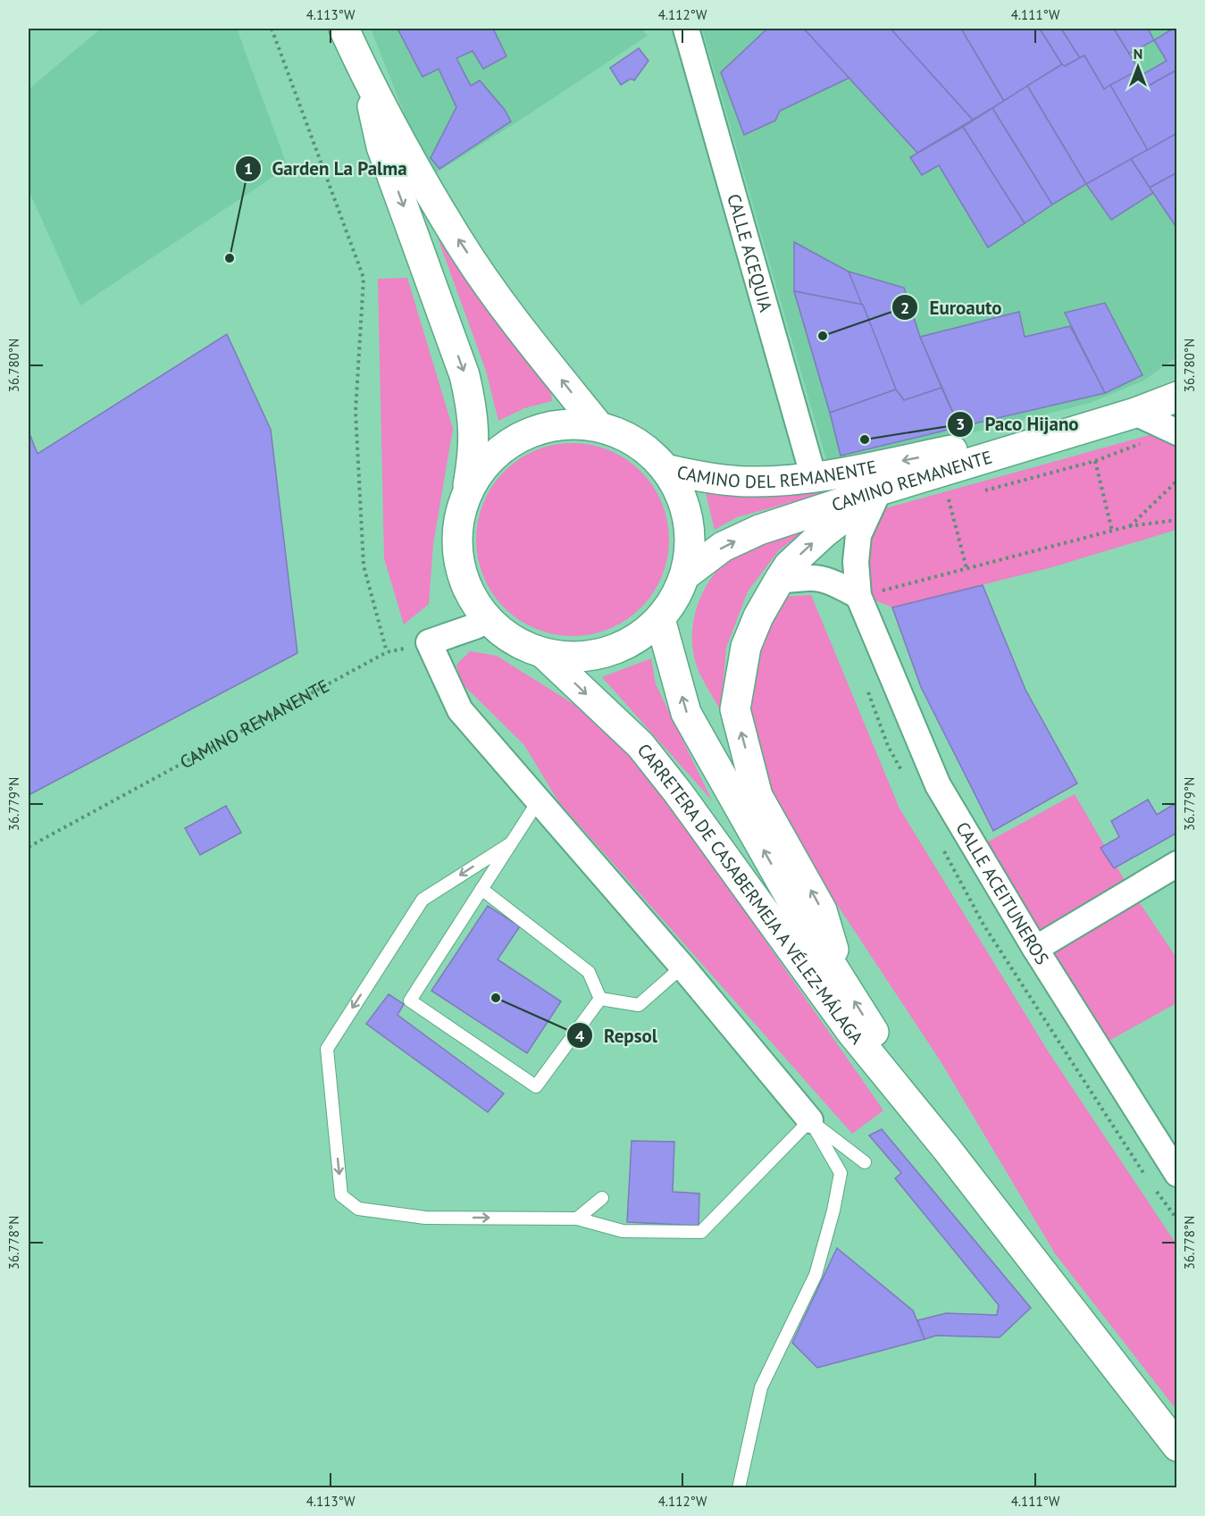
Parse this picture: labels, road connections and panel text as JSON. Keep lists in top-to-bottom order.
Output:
{
  "streets": {
    "main road": ["CAMINO DEL REMANENTE", "CAMINO REMANENTE", "CARRETERA DE CASABERMEJA A VÉLEZ-MÁLAGA"],
    "street": ["CALLE ACEQUIA", "CALLE ACEITUNEROS"]
  },
  "crossings": [
    ["CALLE ACEQUIA", "CAMINO DEL REMANENTE"],
    ["CAMINO DEL REMANENTE", "CAMINO REMANENTE"],
    ["CAMINO REMANENTE", "CALLE ACEITUNEROS"]
  ],
  "one_way": ["CAMINO DEL REMANENTE"],
  "places": [
    "Garden La Palma",
    "Euroauto",
    "Paco Hijano",
    "Repsol"
  ],
  "north": "top",
  "coordinates": [
    "4.113°W",
    "4.112°W",
    "4.111°W",
    "36.780°N",
    "36.779°N",
    "36.778°N"
  ]
}
